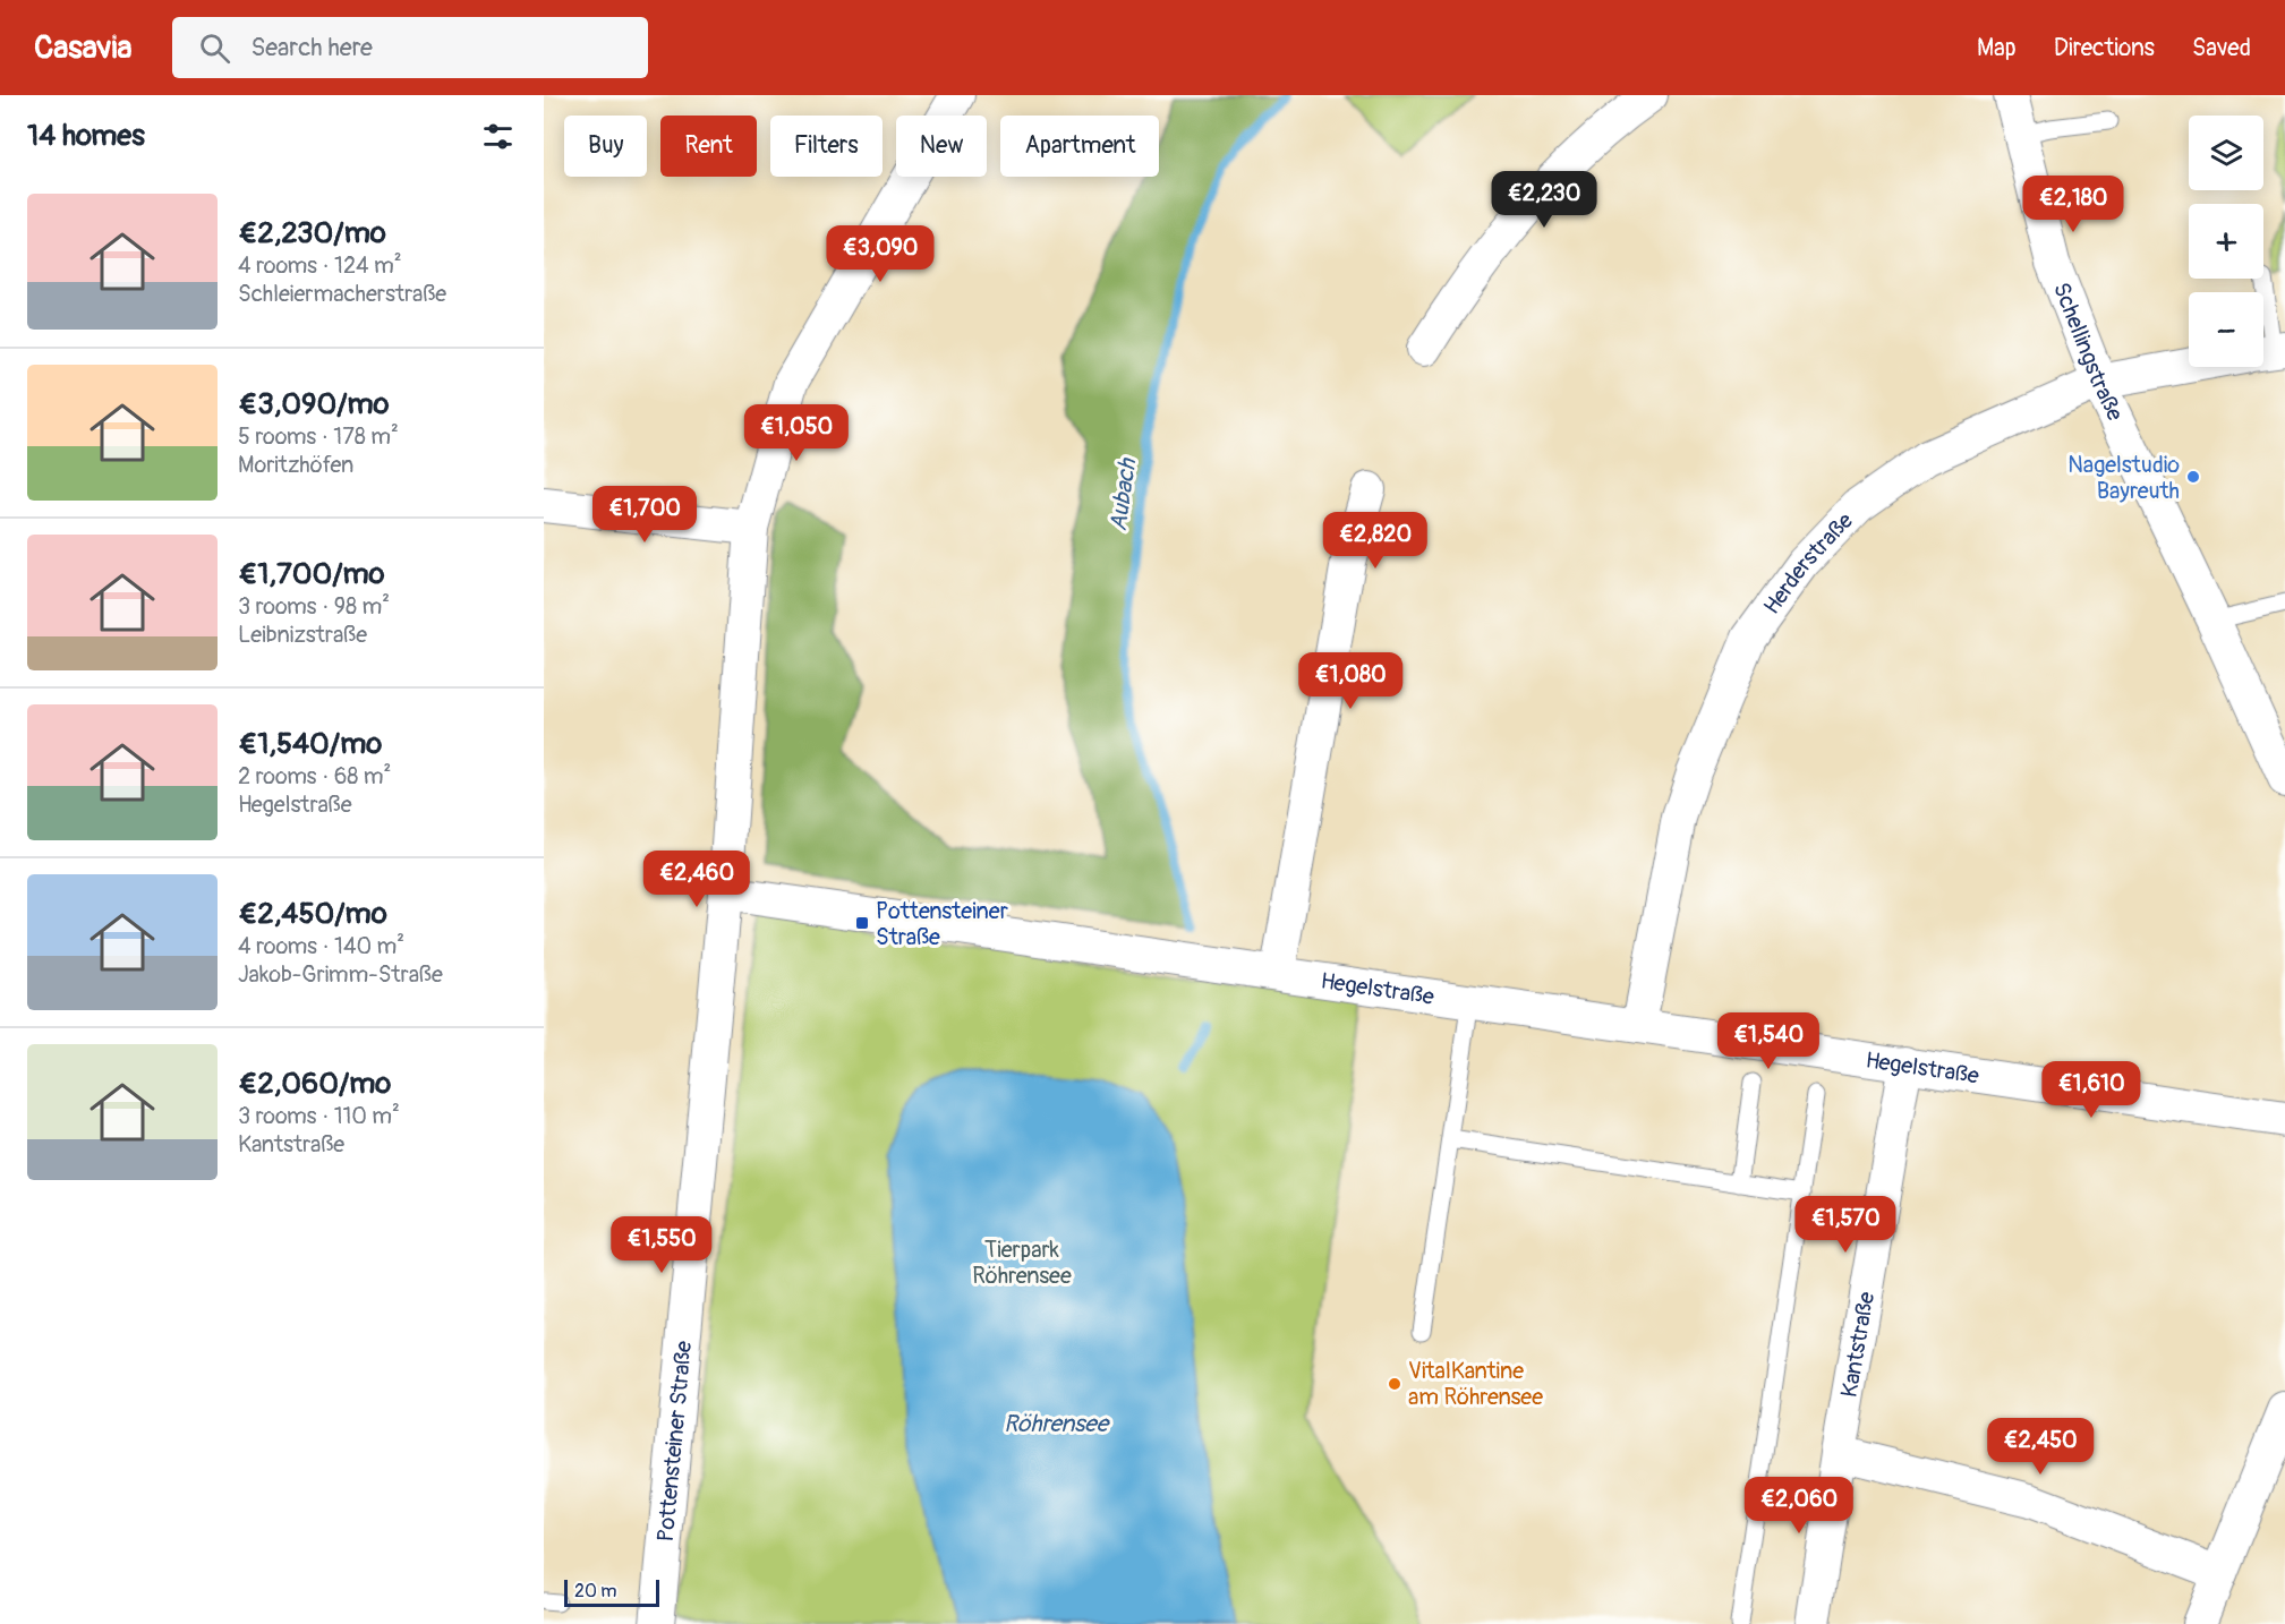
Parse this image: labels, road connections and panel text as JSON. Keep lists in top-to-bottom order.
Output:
{
  "streets": {
    "street": [
      "Schellingstraße",
      "Herderstraße",
      "Hegelstraße",
      "Kantstraße",
      "Pottensteiner Straße"
    ]
  },
  "crossings": [
    ["Schellingstraße", "Herderstraße"],
    ["Herderstraße", "Hegelstraße"],
    ["Hegelstraße", "Kantstraße"],
    ["Hegelstraße", "Pottensteiner Straße"]
  ],
  "water": ["Aubach", "Röhrensee"],
  "parks": ["Tierpark Röhrensee"],
  "places": {
    "other": ["Nagelstudio Bayreuth", "VitalKantine am Röhrensee"],
    "transit": ["Pottensteiner Straße"]
  },
  "scale_bar": "20 m",
  "page": {
    "header": "Casavia",
    "search": "Search here",
    "nav": ["Map", "Directions", "Saved"],
    "heading": "14 homes",
    "map_buttons": ["+", "−"],
    "chip": [
      "Buy",
      "Rent",
      "Filters",
      "New",
      "Apartment"
    ],
    "price": [
      "€2,230",
      "€2,180",
      "€3,090",
      "€1,050",
      "€1,700",
      "€2,820",
      "€1,080",
      "€2,460",
      "€1,540",
      "€1,610",
      "€1,570",
      "€1,550",
      "€2,450",
      "€2,060"
    ],
    "list": [
      {
        "name": "€2,230/mo",
        "note": "4 rooms · 124 m² · Schleiermacherstraße"
      },
      {
        "name": "€3,090/mo",
        "note": "5 rooms · 178 m² · Moritzhöfen"
      },
      {
        "name": "€1,700/mo",
        "note": "3 rooms · 98 m² · Leibnizstraße"
      },
      {
        "name": "€1,540/mo",
        "note": "2 rooms · 68 m² · Hegelstraße"
      },
      {
        "name": "€2,450/mo",
        "note": "4 rooms · 140 m² · Jakob-Grimm-Straße"
      },
      {
        "name": "€2,060/mo",
        "note": "3 rooms · 110 m² · Kantstraße"
      }
    ],
    "scale": "20 m"
  }
}
